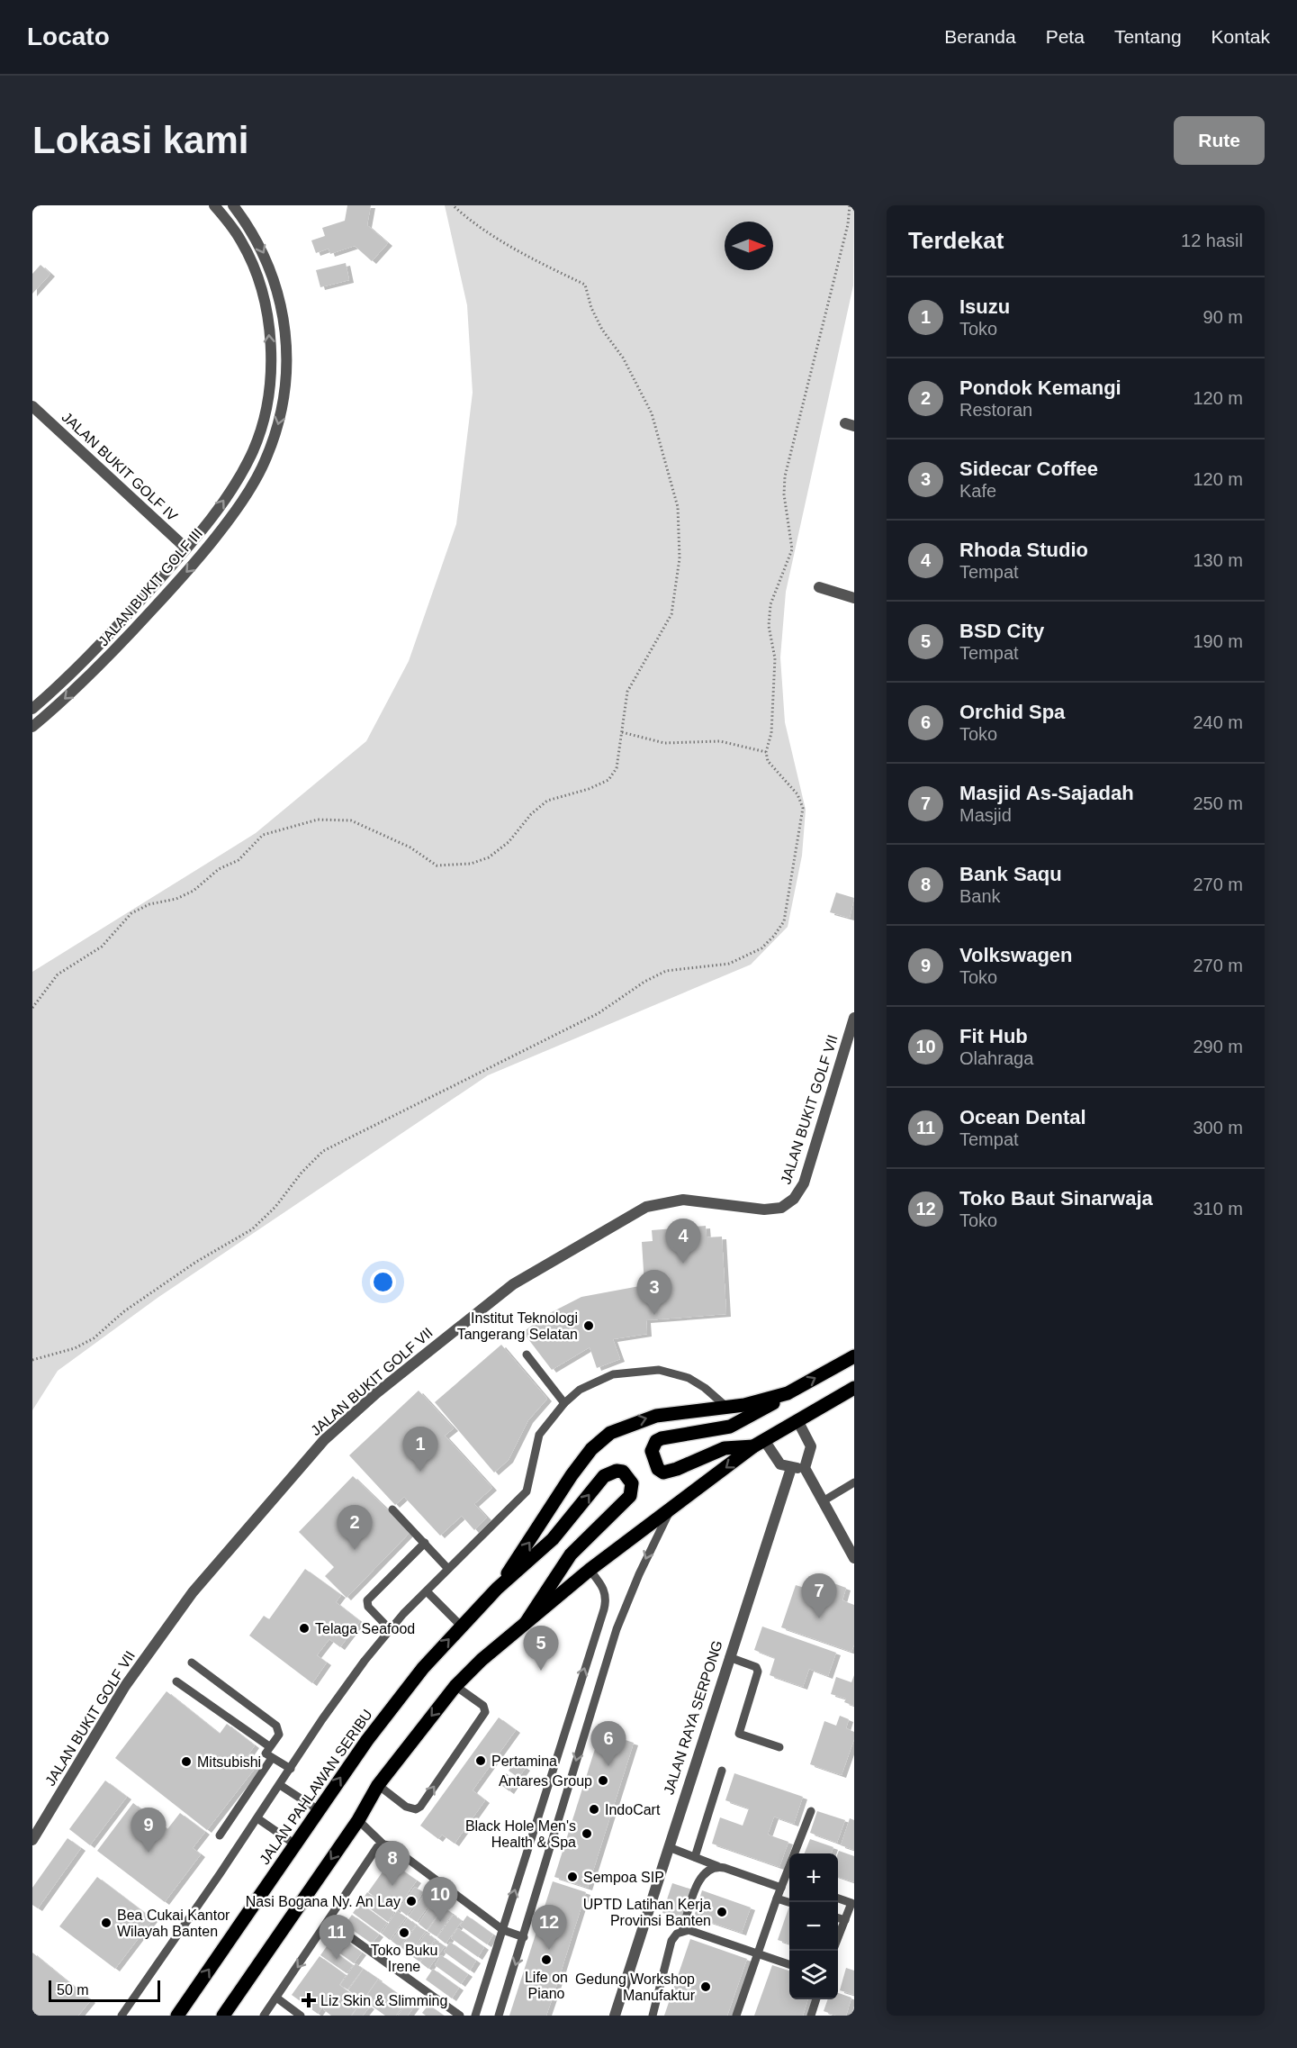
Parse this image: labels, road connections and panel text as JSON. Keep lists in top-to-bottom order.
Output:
{
  "streets": {
    "main road": ["JALAN PAHLAWAN SERIBU"],
    "street": [
      "JALAN BUKIT GOLF IV",
      "JALAN BUKIT GOLF III",
      "JALAN BUKIT GOLF VII",
      "JALAN RAYA SERPONG"
    ]
  },
  "crossings": [
    ["JALAN BUKIT GOLF IV", "JALAN BUKIT GOLF III"]
  ],
  "places": {
    "other": [
      "Institut Teknologi Tangerang Selatan",
      "Telaga Seafood",
      "Pertamina",
      "Mitsubishi",
      "Antares Group",
      "IndoCart",
      "Black Hole Men's Health & Spa",
      "Sempoa SIP",
      "Nasi Bogana Ny. An Lay",
      "UPTD Latihan Kerja Provinsi Banten",
      "Bea Cukai Kantor Wilayah Banten",
      "Toko Buku Irene",
      "Life on Piano",
      "Gedung Workshop Manufaktur"
    ],
    "health": ["Liz Skin & Slimming"]
  },
  "scale_bar": "50 m",
  "north": "right",
  "page": {
    "header": "Locato",
    "nav": [
      "Beranda",
      "Peta",
      "Tentang",
      "Kontak"
    ],
    "buttons": "Rute",
    "title": "Lokasi kami",
    "heading": ["Terdekat", "12 hasil"],
    "list": [
      {
        "mark": "1",
        "name": "Isuzu",
        "note": "Toko",
        "value": "90 m"
      },
      {
        "mark": "2",
        "name": "Pondok Kemangi",
        "note": "Restoran",
        "value": "120 m"
      },
      {
        "mark": "3",
        "name": "Sidecar Coffee",
        "note": "Kafe",
        "value": "120 m"
      },
      {
        "mark": "4",
        "name": "Rhoda Studio",
        "note": "Tempat",
        "value": "130 m"
      },
      {
        "mark": "5",
        "name": "BSD City",
        "note": "Tempat",
        "value": "190 m"
      },
      {
        "mark": "6",
        "name": "Orchid Spa",
        "note": "Toko",
        "value": "240 m"
      },
      {
        "mark": "7",
        "name": "Masjid As-Sajadah",
        "note": "Masjid",
        "value": "250 m"
      },
      {
        "mark": "8",
        "name": "Bank Saqu",
        "note": "Bank",
        "value": "270 m"
      },
      {
        "mark": "9",
        "name": "Volkswagen",
        "note": "Toko",
        "value": "270 m"
      },
      {
        "mark": "10",
        "name": "Fit Hub",
        "note": "Olahraga",
        "value": "290 m"
      },
      {
        "mark": "11",
        "name": "Ocean Dental",
        "note": "Tempat",
        "value": "300 m"
      },
      {
        "mark": "12",
        "name": "Toko Baut Sinarwaja",
        "note": "Toko",
        "value": "310 m"
      }
    ],
    "pins": [
      "4",
      "3",
      "1",
      "2",
      "7",
      "5",
      "6",
      "9",
      "8",
      "10",
      "12",
      "11"
    ],
    "map_buttons": ["+", "−"],
    "scale": "50 m"
  }
}
